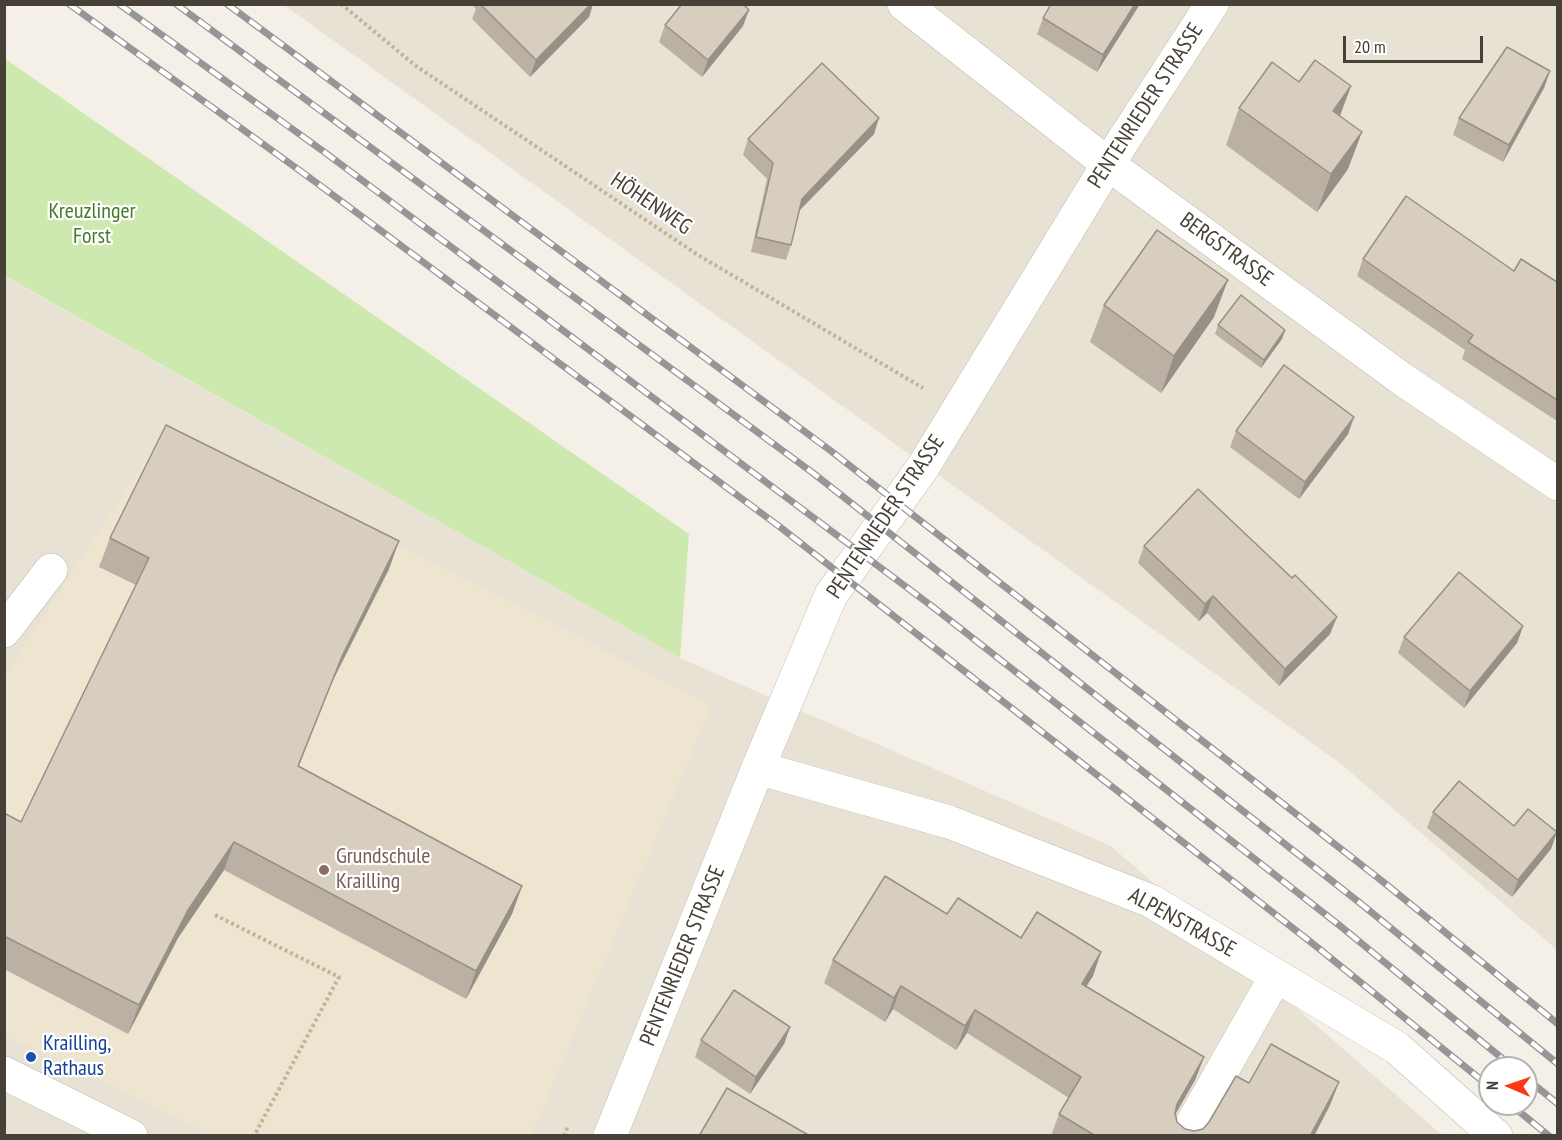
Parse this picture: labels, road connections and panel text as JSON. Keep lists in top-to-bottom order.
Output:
{
  "streets": {
    "street": ["PENTENRIEDER STRASSE", "BERGSTRASSE", "ALPENSTRASSE"],
    "path": ["HÖHENWEG"]
  },
  "crossings": [
    ["PENTENRIEDER STRASSE", "HÖHENWEG"],
    ["PENTENRIEDER STRASSE", "BERGSTRASSE"],
    ["PENTENRIEDER STRASSE", "ALPENSTRASSE"]
  ],
  "parks": ["Kreuzlinger Forst"],
  "places": ["Grundschule Krailling", "Krailling, Rathaus"],
  "scale_bar": "20 m",
  "north": "left"
}
